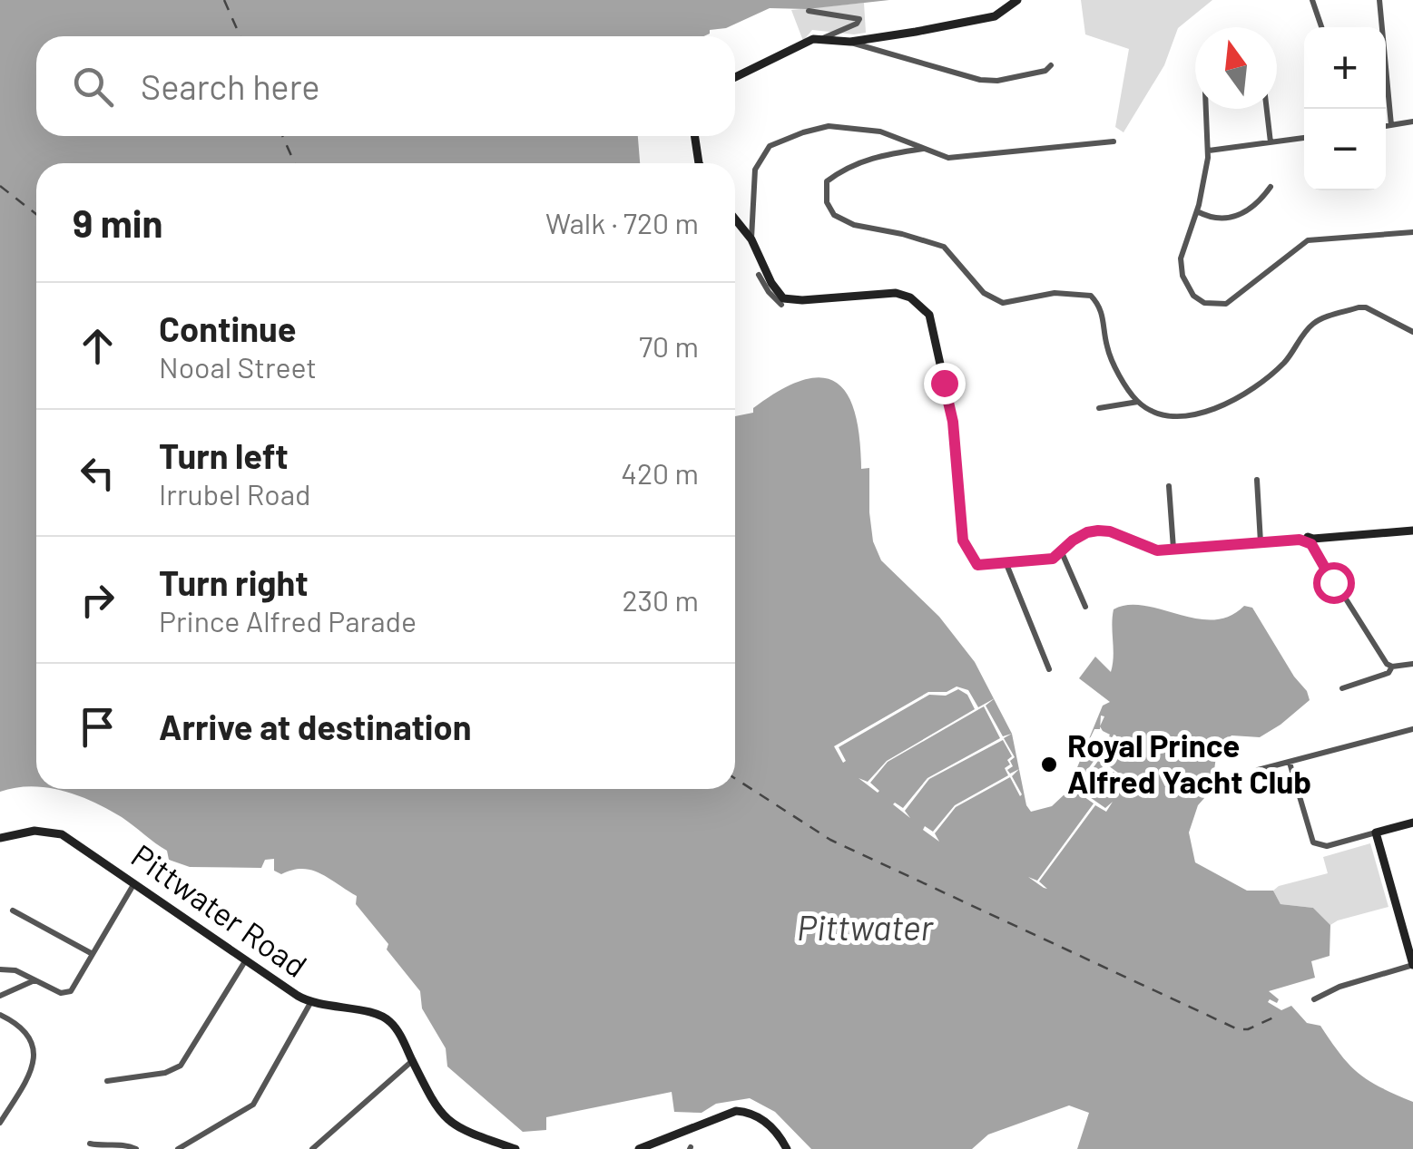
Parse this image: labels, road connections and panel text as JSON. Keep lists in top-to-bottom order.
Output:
{
  "streets": {
    "street": ["Pittwater Road"]
  },
  "water": ["Pittwater"],
  "places": ["Royal Prince Alfred Yacht Club"],
  "north": "top",
  "page": {
    "map_buttons": ["+", "−"],
    "search": "Search here",
    "heading": ["9 min", "Walk · 720 m"],
    "list": [
      ["Continue", "Nooal Street", "70 m"],
      ["Turn left", "Irrubel Road", "420 m"],
      ["Turn right", "Prince Alfred Parade", "230 m"],
      "Arrive at destination"
    ]
  }
}
